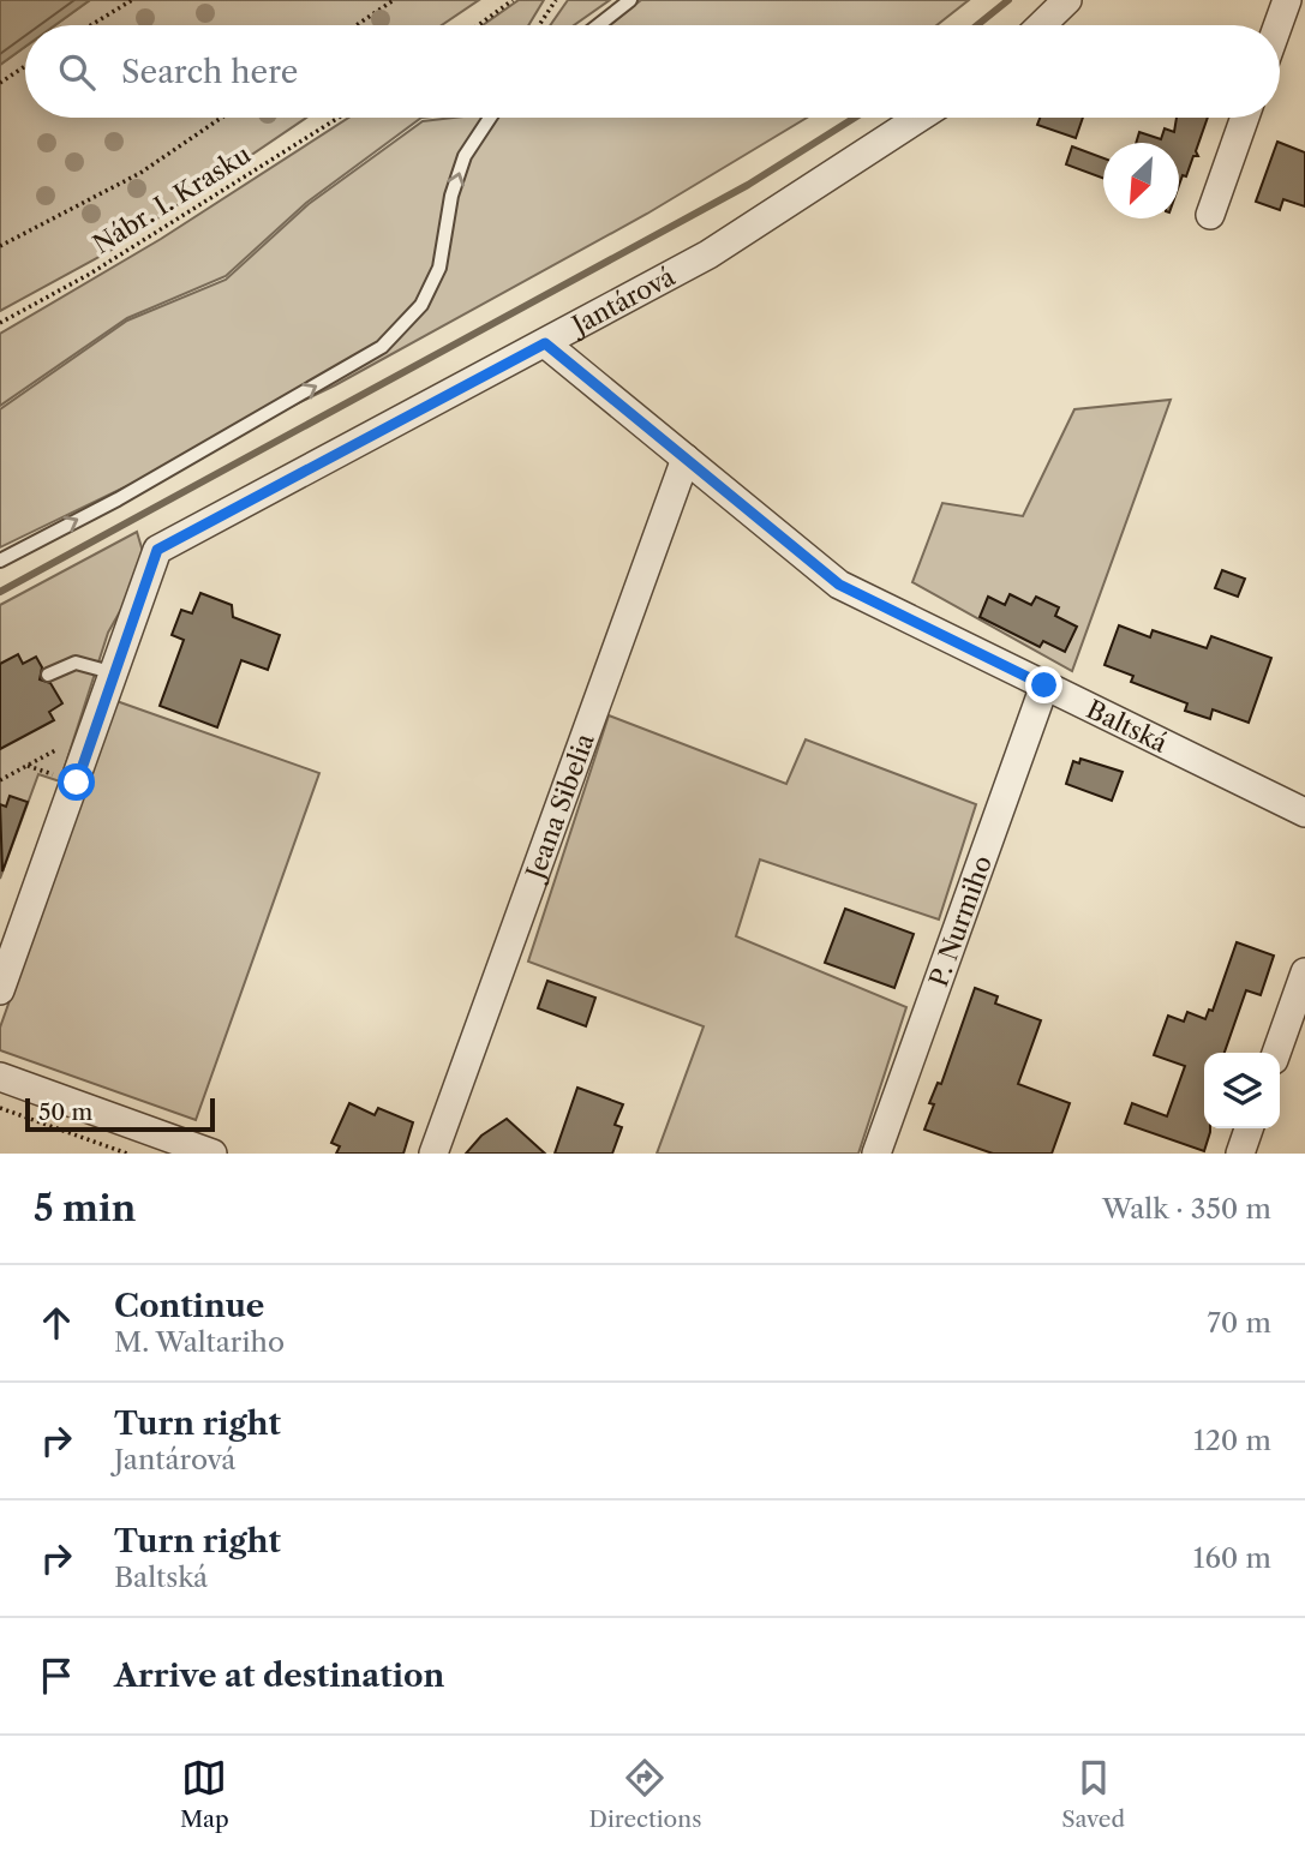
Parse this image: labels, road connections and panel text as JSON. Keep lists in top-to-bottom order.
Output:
{
  "streets": {
    "street": [
      "Jantárová",
      "Baltská",
      "Jeana Sibelia",
      "P. Nurmiho"
    ],
    "path": ["Nábr. I. Krasku"]
  },
  "crossings": [
    ["Jantárová", "Baltská"],
    ["Baltská", "Jeana Sibelia"],
    ["Baltská", "P. Nurmiho"]
  ],
  "scale_bar": "50 m",
  "north": "bottom left",
  "page": {
    "search": "Search here",
    "scale": "50 m",
    "heading": ["5 min", "Walk · 350 m"],
    "list": [
      ["Continue", "M. Waltariho", "70 m"],
      ["Turn right", "Jantárová", "120 m"],
      ["Turn right", "Baltská", "160 m"],
      "Arrive at destination"
    ],
    "nav": ["Map", "Directions", "Saved"]
  }
}
